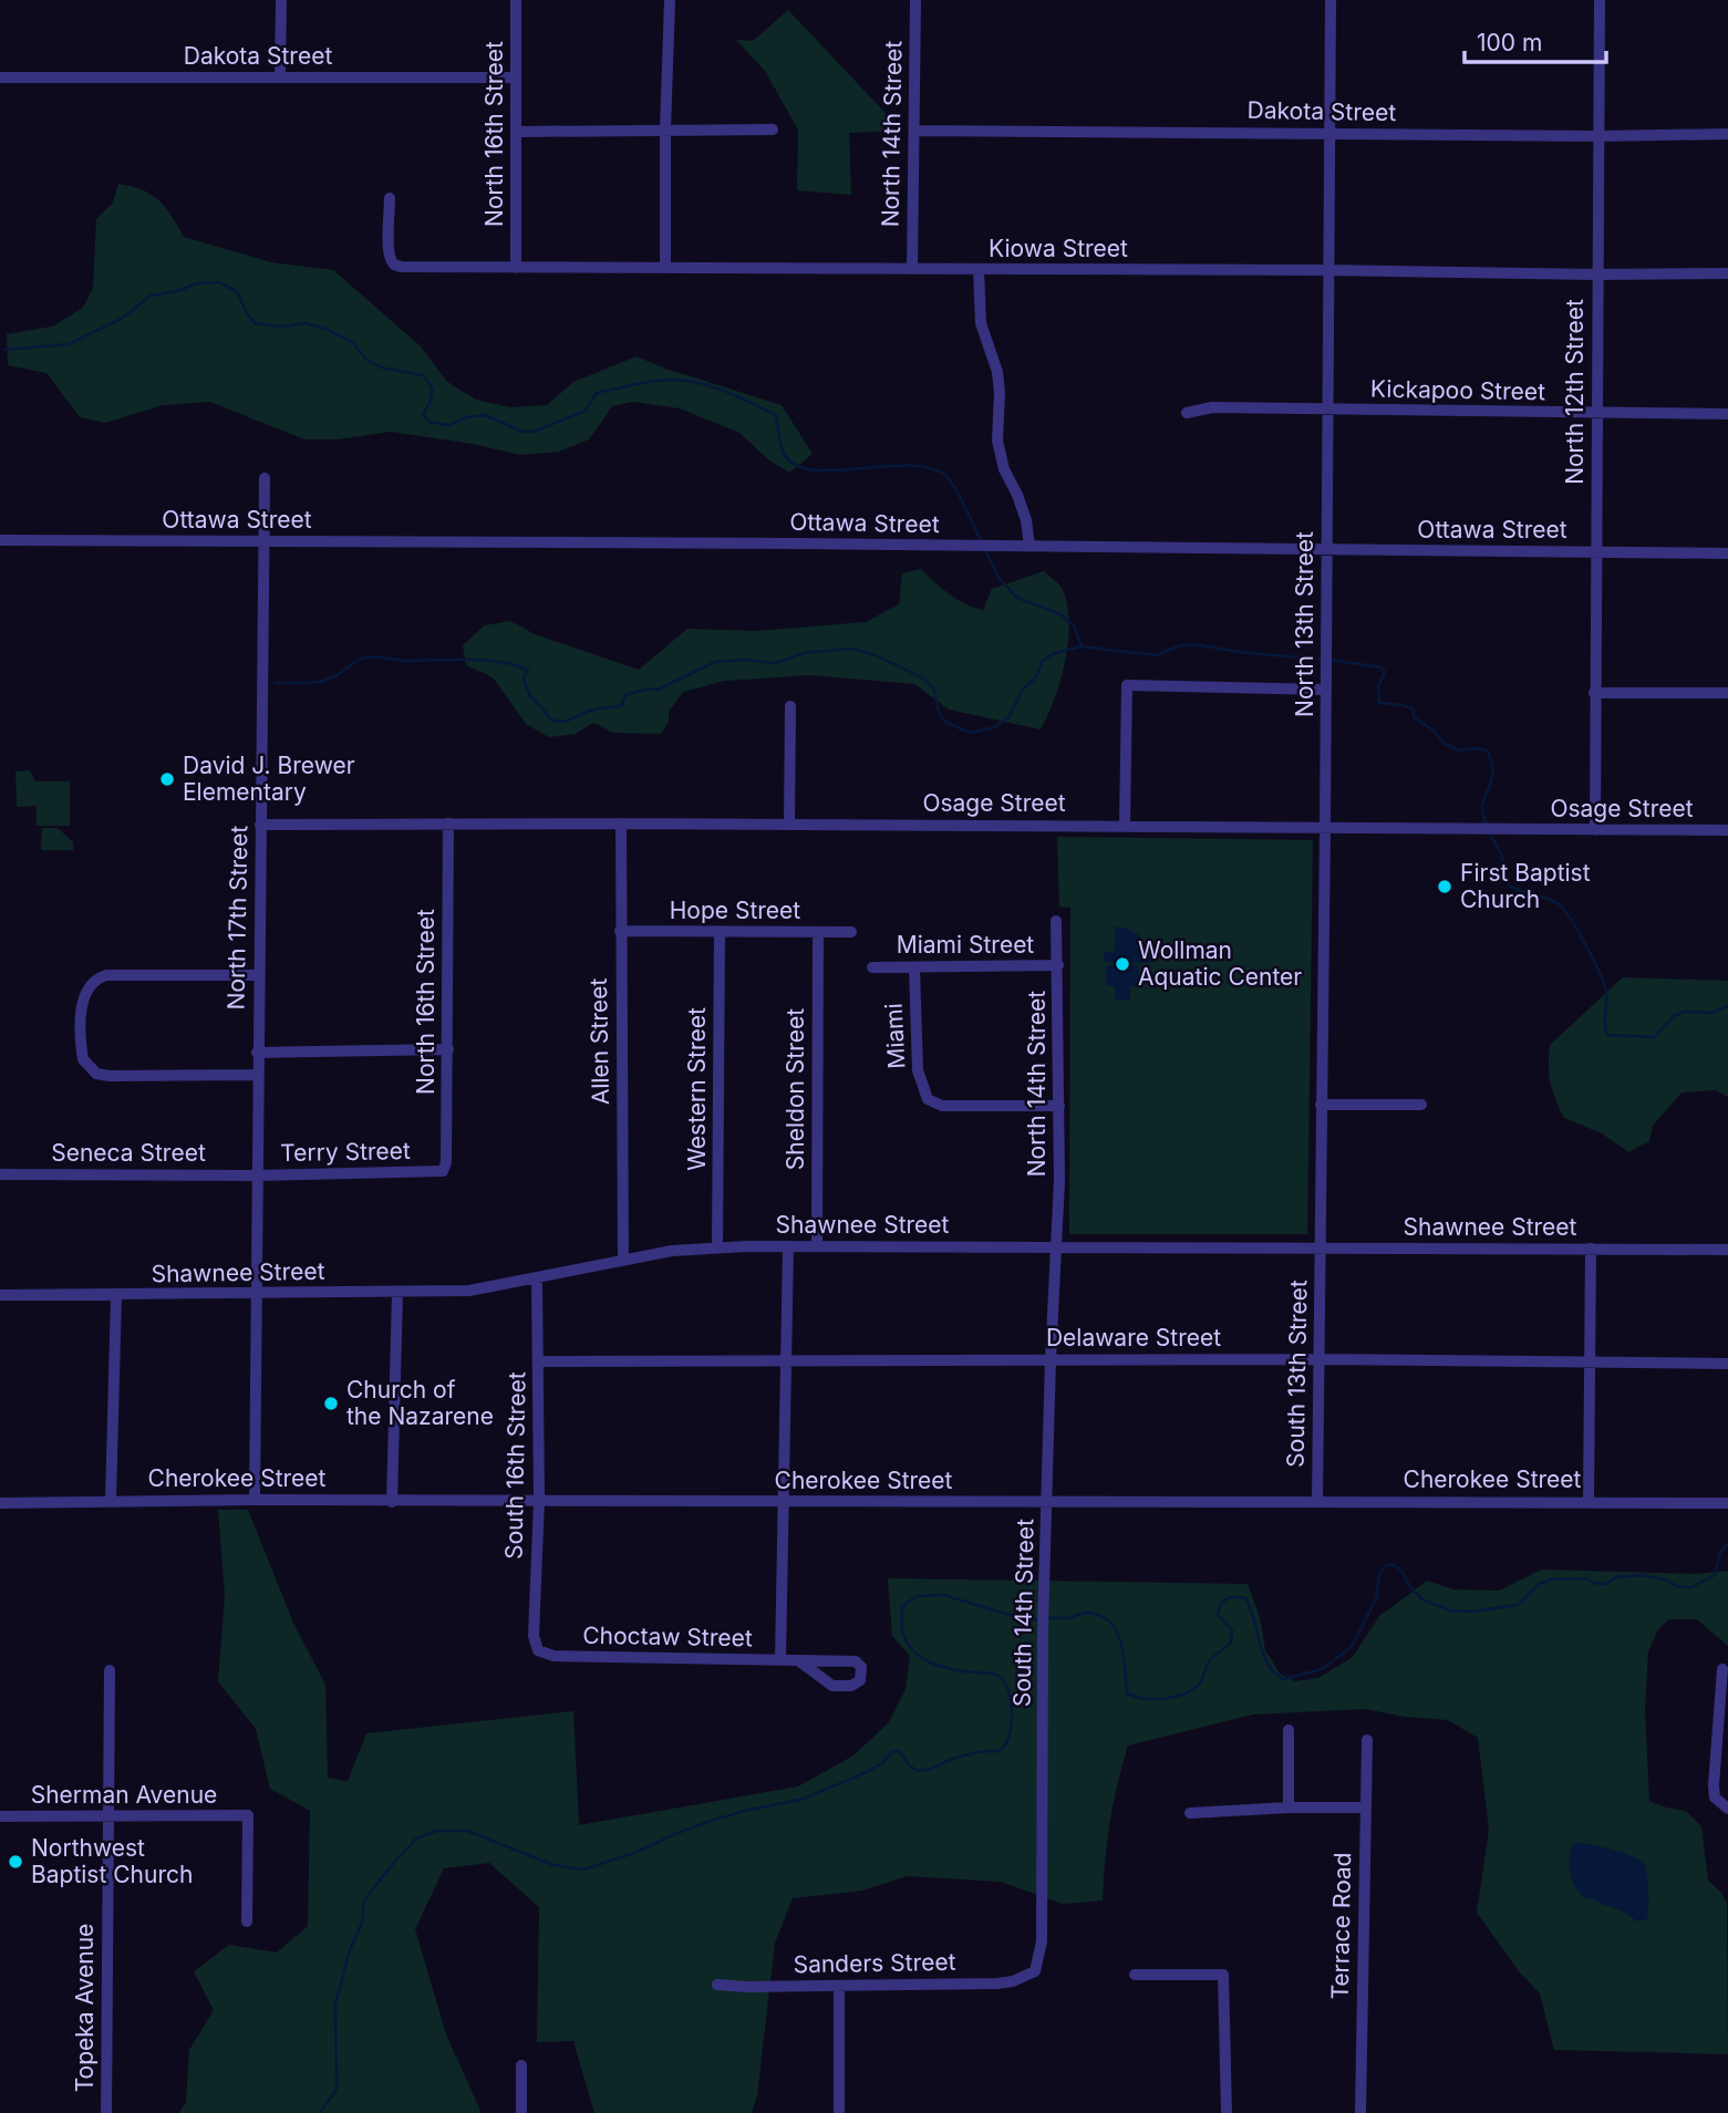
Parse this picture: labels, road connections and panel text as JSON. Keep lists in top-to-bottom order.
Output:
{
  "streets": {
    "street": [
      "Dakota Street",
      "North 16th Street",
      "North 14th Street",
      "Kiowa Street",
      "Kickapoo Street",
      "North 12th Street",
      "Ottawa Street",
      "North 13th Street",
      "Osage Street",
      "Hope Street",
      "North 17th Street",
      "Miami Street",
      "Miami",
      "Allen Street",
      "Western Street",
      "Sheldon Street",
      "Terry Street",
      "Seneca Street",
      "Shawnee Street",
      "Delaware Street",
      "South 13th Street",
      "South 16th Street",
      "Cherokee Street",
      "South 14th Street",
      "Choctaw Street",
      "Sherman Avenue",
      "Terrace Road",
      "Sanders Street",
      "Topeka Avenue"
    ]
  },
  "crossings": [
    ["Dakota Street", "North 16th Street"],
    ["Dakota Street", "North 14th Street"],
    ["Dakota Street", "North 12th Street"],
    ["Dakota Street", "North 13th Street"],
    ["North 16th Street", "Kiowa Street"],
    ["North 16th Street", "Osage Street"],
    ["North 16th Street", "Terry Street"],
    ["North 14th Street", "Kiowa Street"],
    ["North 14th Street", "Miami Street"],
    ["North 14th Street", "Miami"],
    ["North 14th Street", "Shawnee Street"],
    ["North 14th Street", "South 14th Street"],
    ["Kiowa Street", "North 12th Street"],
    ["Kiowa Street", "North 13th Street"],
    ["Kickapoo Street", "North 12th Street"],
    ["Kickapoo Street", "North 13th Street"],
    ["North 12th Street", "Ottawa Street"],
    ["North 12th Street", "Osage Street"],
    ["Ottawa Street", "North 13th Street"],
    ["Ottawa Street", "North 17th Street"],
    ["North 13th Street", "Osage Street"],
    ["North 13th Street", "Shawnee Street"],
    ["North 13th Street", "South 13th Street"],
    ["Osage Street", "North 17th Street"],
    ["Osage Street", "Allen Street"],
    ["Hope Street", "Allen Street"],
    ["Hope Street", "Western Street"],
    ["Hope Street", "Sheldon Street"],
    ["North 17th Street", "Terry Street"],
    ["North 17th Street", "Seneca Street"],
    ["North 17th Street", "Shawnee Street"],
    ["North 17th Street", "Cherokee Street"],
    ["Miami Street", "Miami"],
    ["Allen Street", "Shawnee Street"],
    ["Western Street", "Shawnee Street"],
    ["Sheldon Street", "Shawnee Street"],
    ["Terry Street", "Seneca Street"],
    ["Shawnee Street", "South 13th Street"],
    ["Shawnee Street", "South 16th Street"],
    ["Shawnee Street", "South 14th Street"],
    ["Delaware Street", "South 13th Street"],
    ["Delaware Street", "South 16th Street"],
    ["Delaware Street", "South 14th Street"],
    ["South 13th Street", "Cherokee Street"],
    ["South 16th Street", "Cherokee Street"],
    ["South 16th Street", "Choctaw Street"],
    ["Cherokee Street", "South 14th Street"],
    ["South 14th Street", "Sanders Street"],
    ["Sherman Avenue", "Topeka Avenue"]
  ],
  "places": [
    "David J. Brewer Elementary",
    "First Baptist Church",
    "Wollman Aquatic Center",
    "Church of the Nazarene",
    "Northwest Baptist Church"
  ],
  "scale_bar": "100 m"
}
